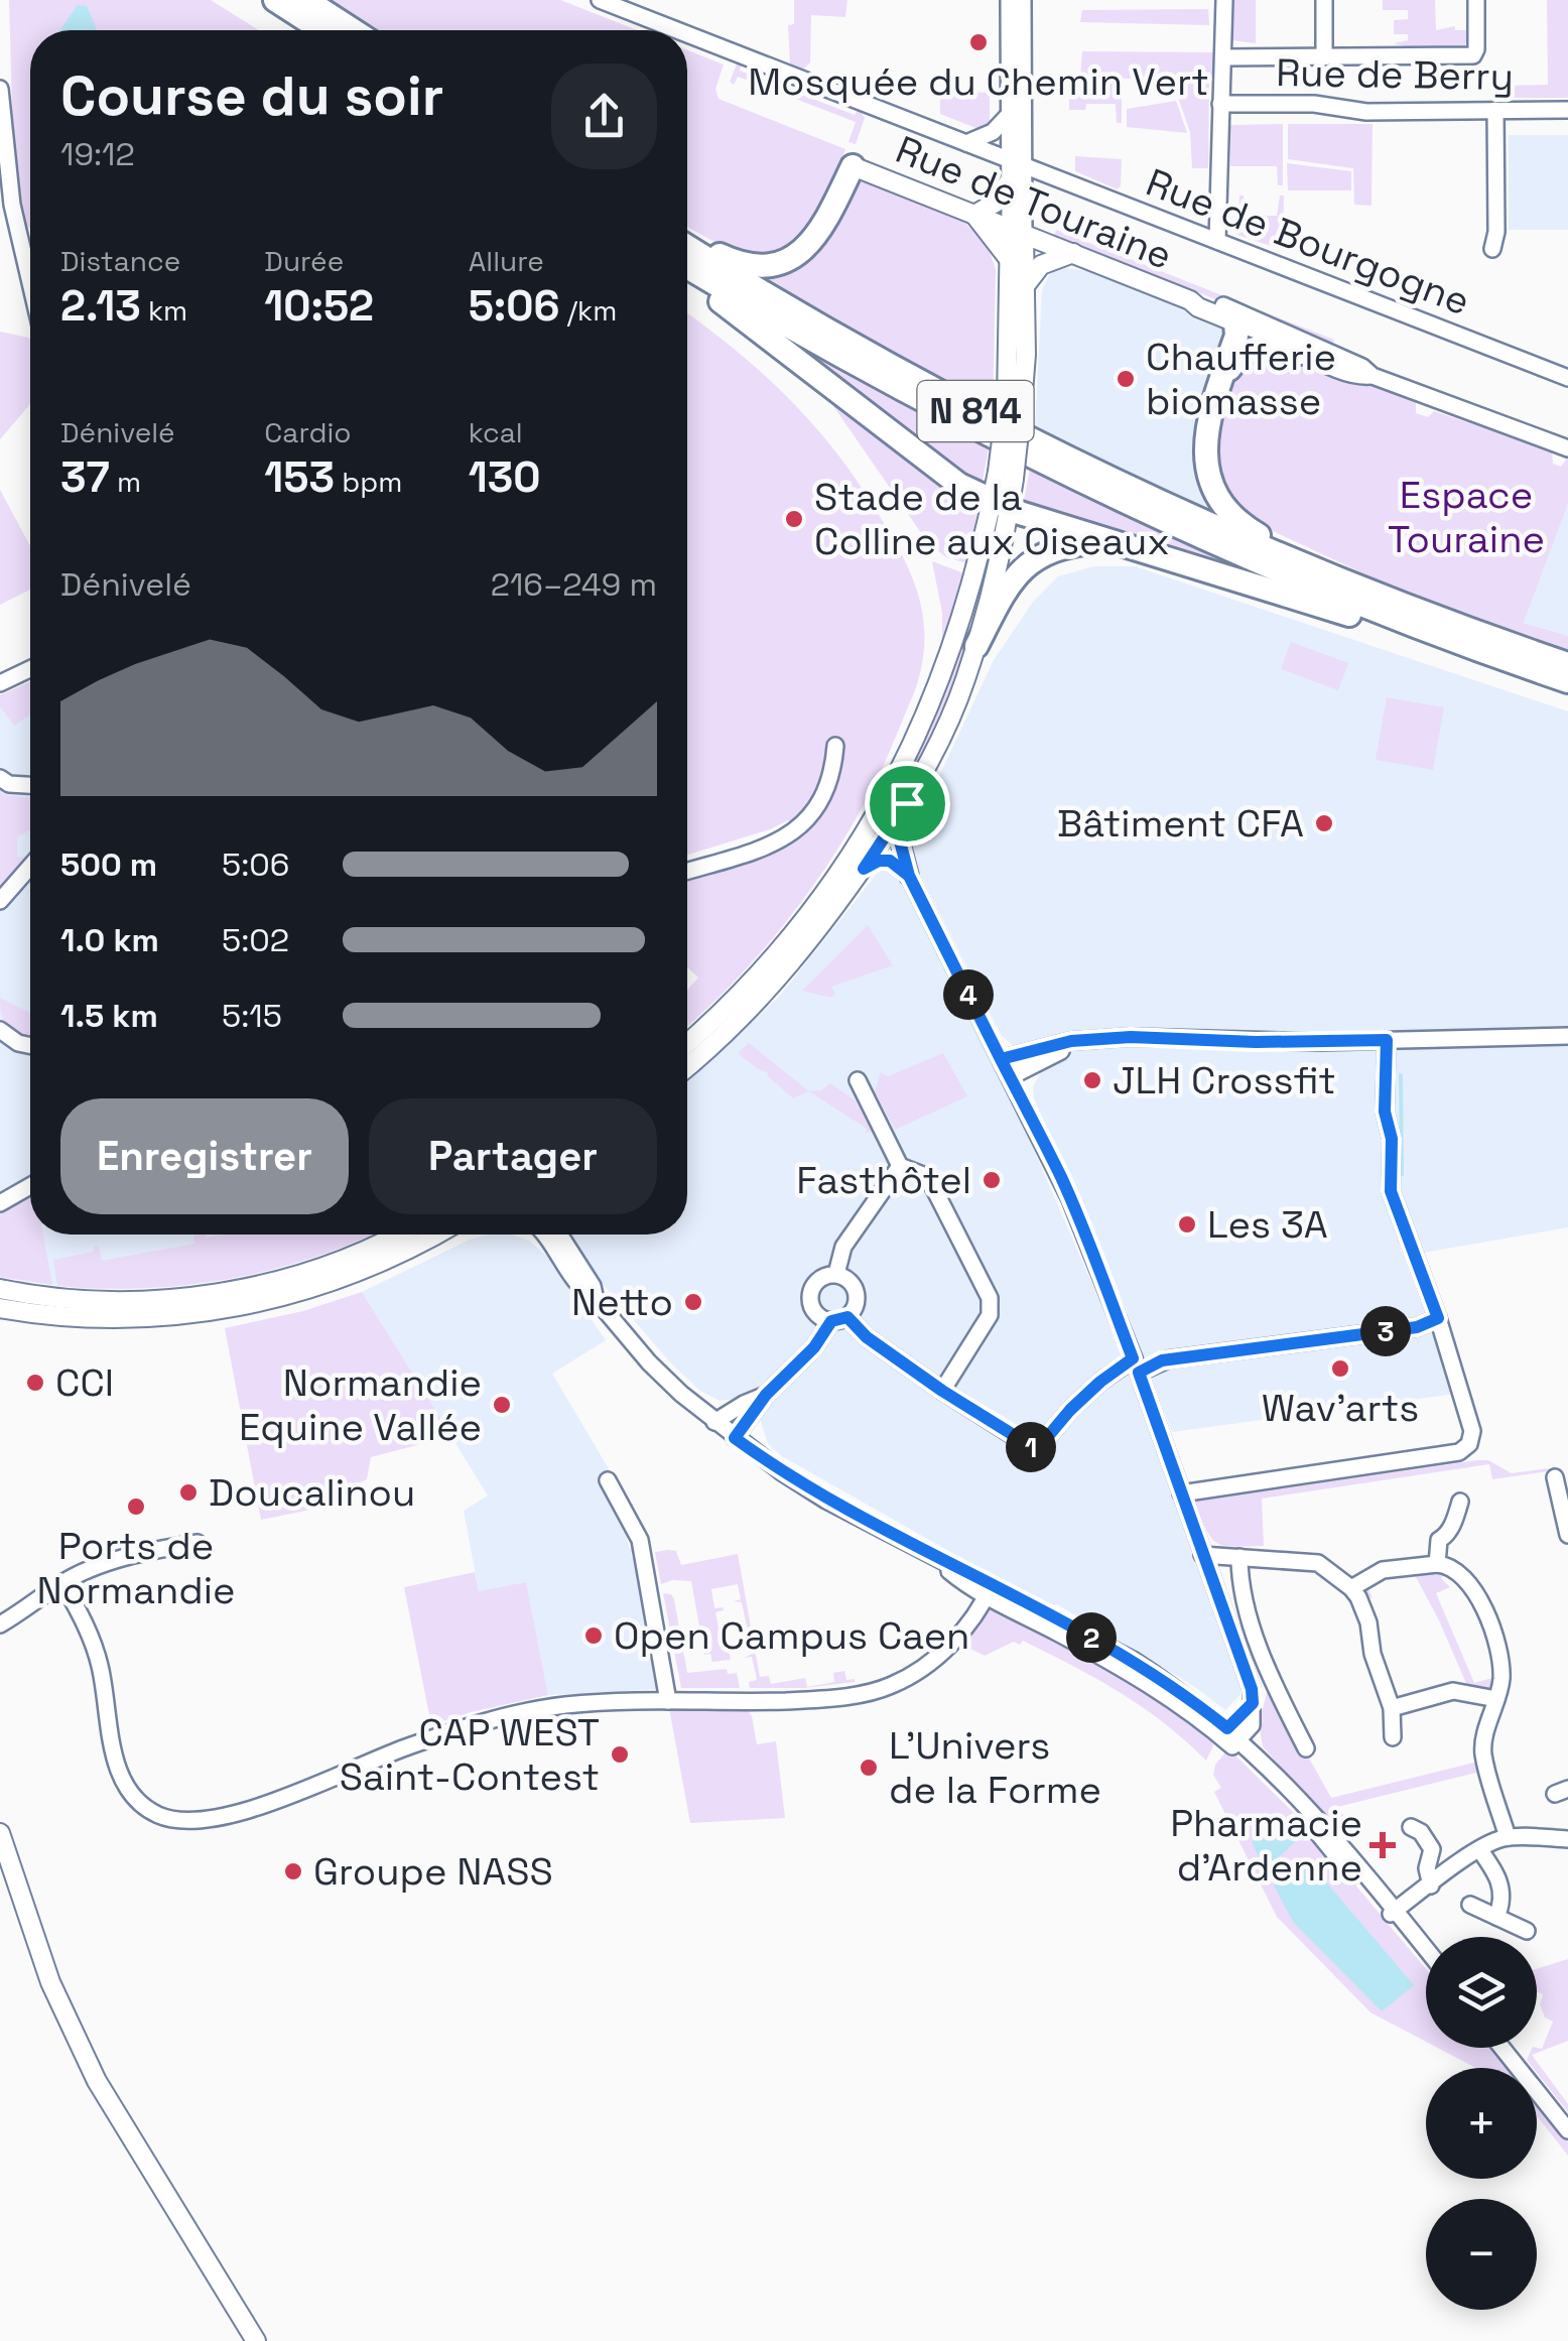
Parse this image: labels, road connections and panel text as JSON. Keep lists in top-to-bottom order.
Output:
{
  "streets": {
    "highway": ["N 814"],
    "main road": ["Rue de Touraine"],
    "street": ["Rue de Berry", "Rue de Bourgogne"]
  },
  "parks": ["Espace Touraine"],
  "places": {
    "other": [
      "Mosquée du Chemin Vert",
      "Chaufferie biomasse",
      "Stade de la Colline aux Oiseaux",
      "Bâtiment CFA",
      "JLH Crossfit",
      "Fasthôtel",
      "Les 3A",
      "Netto",
      "Wav'arts",
      "CCI",
      "Normandie Equine Vallée",
      "Doucalinou",
      "Ports de Normandie",
      "Open Campus Caen",
      "CAP WEST Saint-Contest",
      "L'Univers de la Forme",
      "Groupe NASS"
    ],
    "health": ["Pharmacie d'Ardenne"]
  },
  "page": {
    "heading": ["Course du soir", "19:12"],
    "stats": [
      ["Distance", "2.13 km"],
      ["Durée", "10:52"],
      ["Allure", "5:06 /km"],
      ["Dénivelé", "37 m"],
      ["Cardio", "153 bpm"],
      ["kcal", "130"]
    ],
    "chart": ["Dénivelé", "216–249 m"],
    "list": [
      {
        "name": "500 m",
        "note": "5:06"
      },
      {
        "name": "1.0 km",
        "note": "5:02"
      },
      {
        "name": "1.5 km",
        "note": "5:15"
      }
    ],
    "pins": [
      "4",
      "3",
      "1",
      "2"
    ],
    "buttons": ["Enregistrer", "Partager"],
    "map_buttons": ["+", "−"]
  }
}
